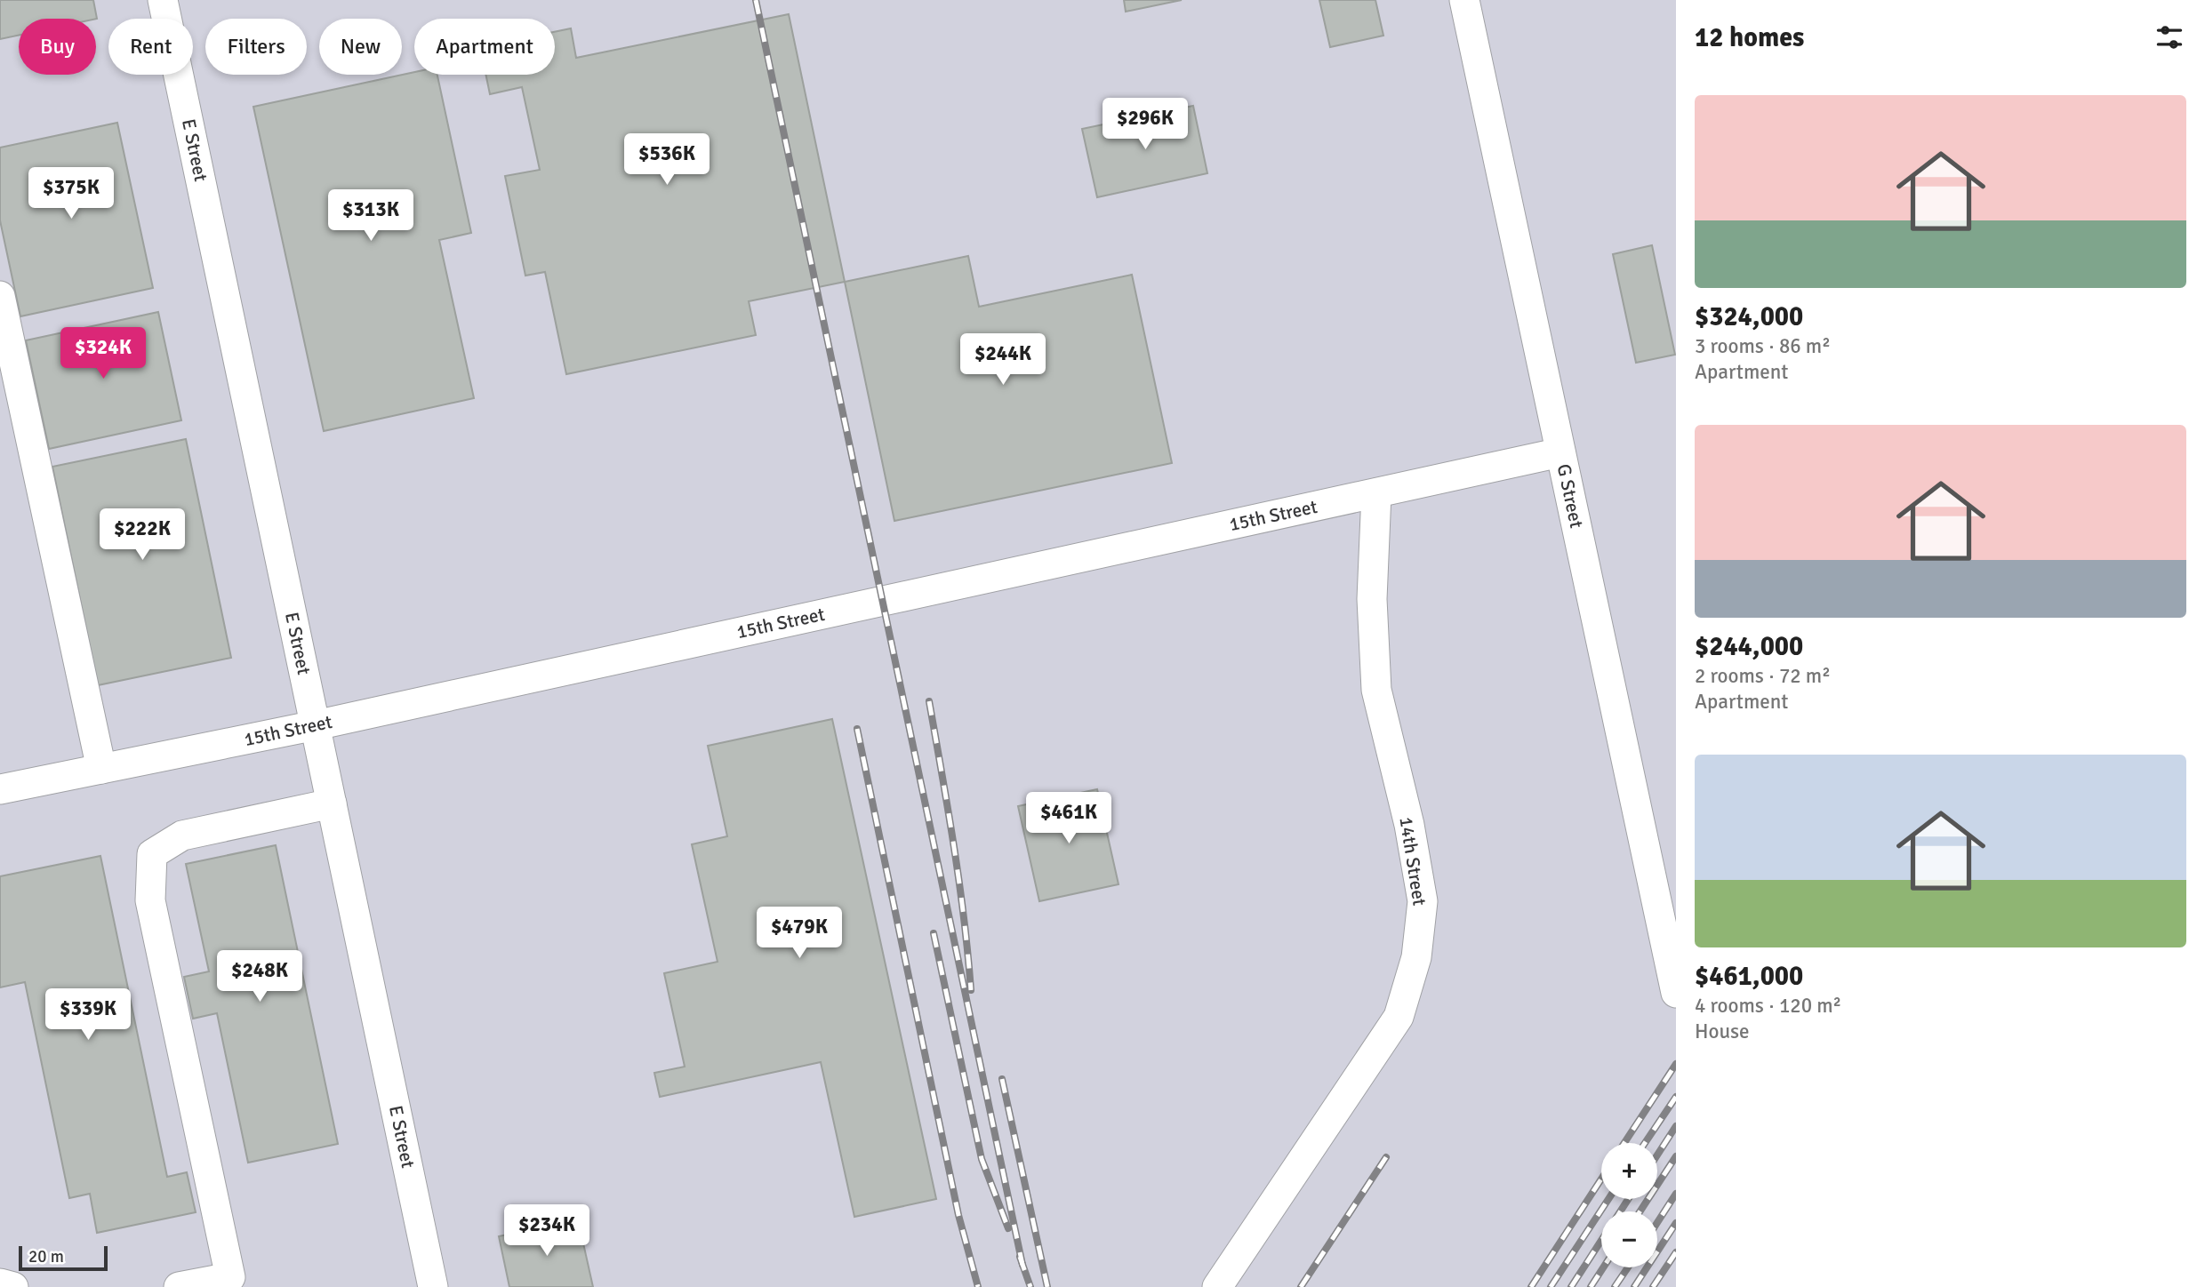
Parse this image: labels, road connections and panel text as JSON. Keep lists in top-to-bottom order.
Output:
{
  "streets": {
    "lane": [
      "E Street",
      "G Street",
      "15th Street",
      "14th Street"
    ]
  },
  "crossings": [
    ["E Street", "15th Street"],
    ["G Street", "15th Street"],
    ["15th Street", "14th Street"]
  ],
  "scale_bar": "20 m",
  "page": {
    "heading": "12 homes",
    "chip": [
      "Buy",
      "Rent",
      "Filters",
      "New",
      "Apartment"
    ],
    "list": [
      {
        "name": "$324,000",
        "note": "3 rooms · 86 m² · Apartment"
      },
      {
        "name": "$244,000",
        "note": "2 rooms · 72 m² · Apartment"
      },
      {
        "name": "$461,000",
        "note": "4 rooms · 120 m² · House"
      }
    ],
    "price": [
      "$296K",
      "$536K",
      "$375K",
      "$313K",
      "$324K",
      "$244K",
      "$222K",
      "$461K",
      "$479K",
      "$248K",
      "$339K",
      "$234K"
    ],
    "map_buttons": ["+", "−"],
    "scale": "20 m"
  }
}
